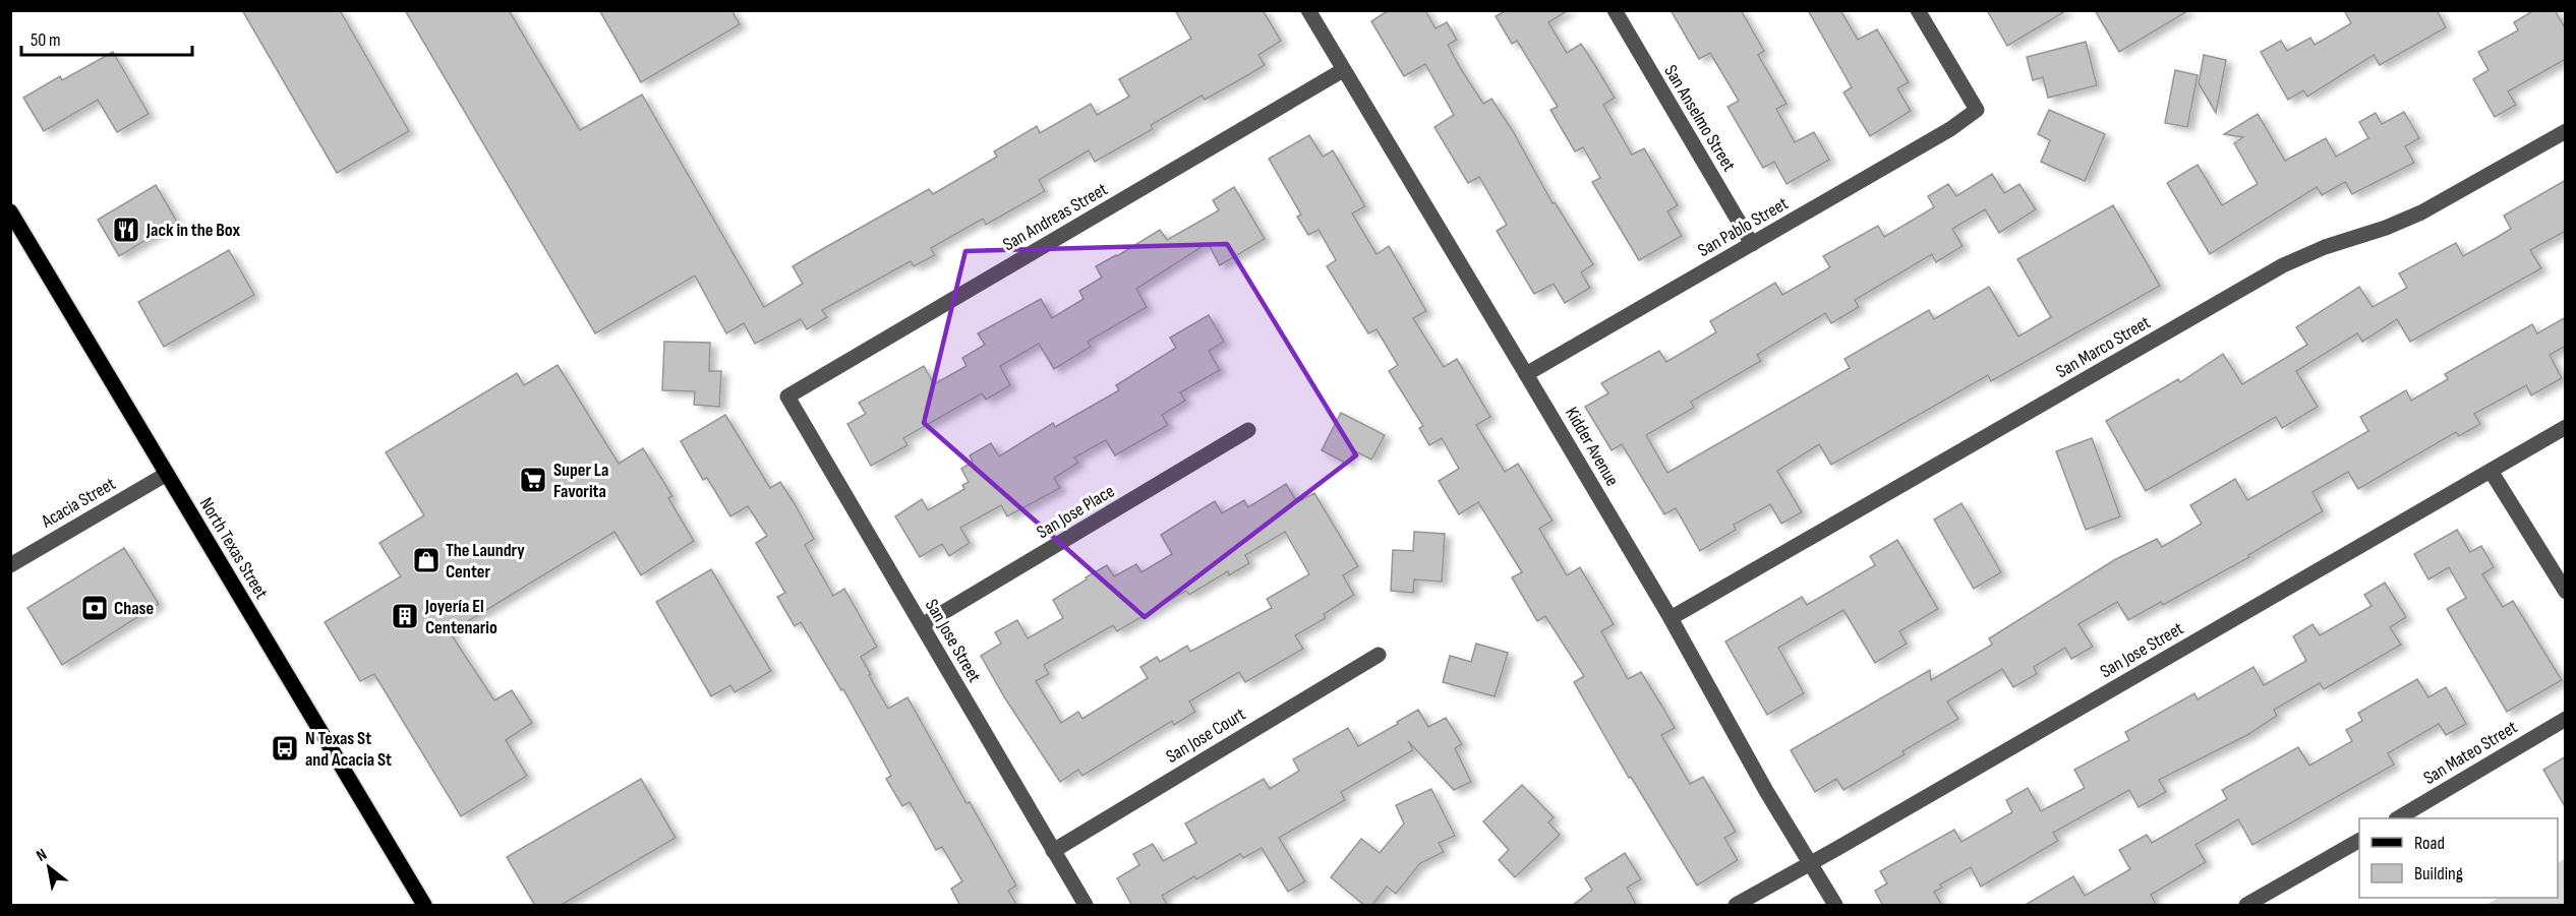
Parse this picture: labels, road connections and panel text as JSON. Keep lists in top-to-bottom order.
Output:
{
  "streets": {
    "main road": ["North Texas Street"],
    "street": [
      "San Anselmo Street",
      "San Andreas Street",
      "San Pablo Street",
      "San Marco Street",
      "Kidder Avenue",
      "Acacia Street",
      "San Jose Place",
      "San Jose Street",
      "San Jose Court",
      "San Mateo Street"
    ]
  },
  "crossings": [
    ["San Anselmo Street", "San Pablo Street"],
    ["San Andreas Street", "Kidder Avenue"],
    ["San Andreas Street", "San Jose Street"],
    ["San Pablo Street", "Kidder Avenue"],
    ["San Marco Street", "Kidder Avenue"],
    ["Kidder Avenue", "San Jose Street"],
    ["Acacia Street", "North Texas Street"],
    ["San Jose Place", "San Jose Street"],
    ["San Jose Street", "San Jose Court"]
  ],
  "places": {
    "restaurant": ["Jack in the Box"],
    "supermarket": ["Super La Favorita"],
    "shop": ["The Laundry Center"],
    "bank": ["Chase"],
    "building": ["Joyería El Centenario"],
    "bus stop": ["N Texas St and Acacia St"]
  },
  "legend": ["Road", "Building"],
  "scale_bar": "50 m",
  "north": "top left"
}
